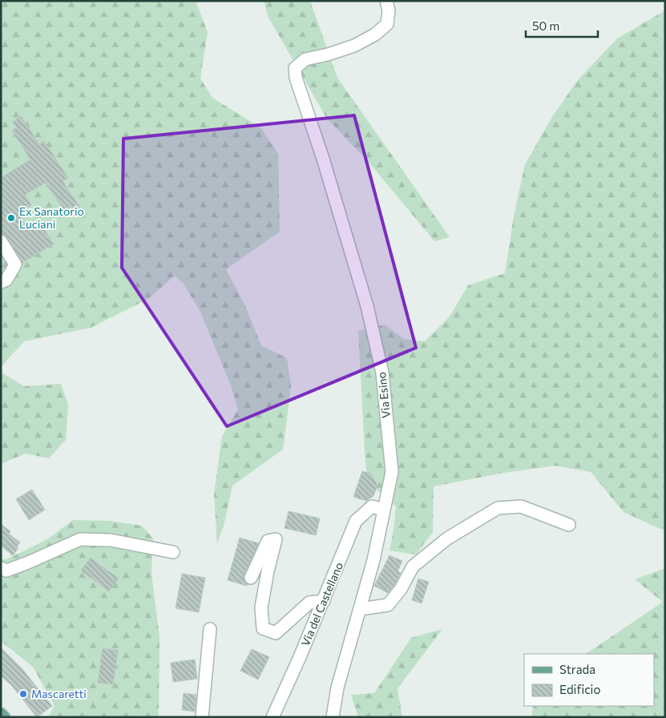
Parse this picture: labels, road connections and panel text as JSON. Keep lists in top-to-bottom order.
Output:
{
  "streets": {
    "street": ["Via Esino", "Via del Castellano"]
  },
  "crossings": [
    ["Via Esino", "Via del Castellano"]
  ],
  "places": ["Ex Sanatorio Luciani", "Mascaretti"],
  "legend": ["Strada", "Edificio"],
  "scale_bar": "50 m"
}
